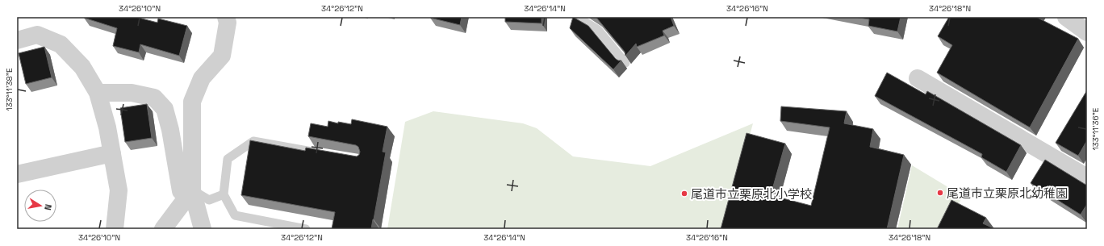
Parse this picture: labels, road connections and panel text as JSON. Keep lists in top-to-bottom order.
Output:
{
  "places": ["尾道市立栗原北幼稚園", "尾道市立栗原北小学校"],
  "north": "right",
  "coordinates": [
    "34°26'10\"N",
    "34°26'12\"N",
    "34°26'14\"N",
    "34°26'16\"N",
    "34°26'18\"N",
    "133°11'38\"E",
    "133°11'36\"E"
  ]
}
